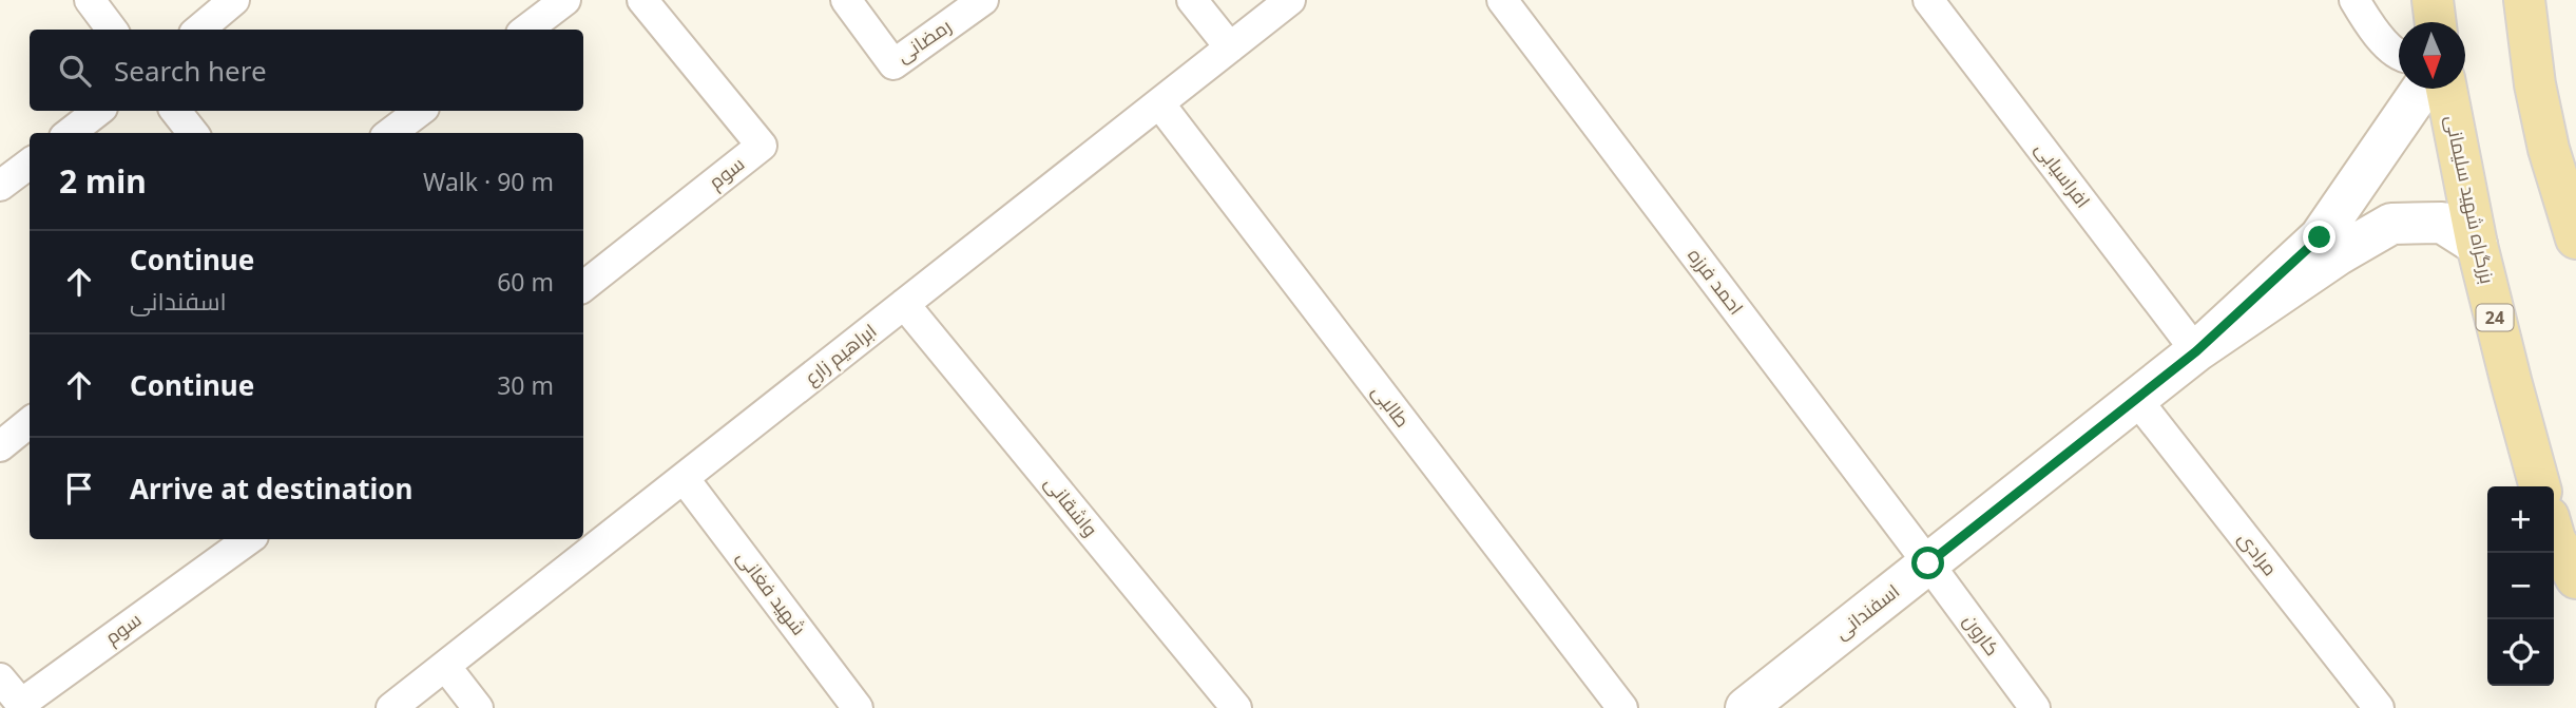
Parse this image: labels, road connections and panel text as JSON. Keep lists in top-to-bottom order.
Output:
{
  "streets": {
    "main road": ["بزرگراه شهید سلیمانی", "24", "اسفندانی"],
    "street": [
      "رمضانی",
      "سوم",
      "افراسیابی",
      "احمد فرزه",
      "ابراهیم زارع",
      "طالبی",
      "واشقانی",
      "مرادی",
      "شهید فغانی",
      "کارون"
    ]
  },
  "crossings": [
    ["افراسیابی", "اسفندانی"],
    ["احمد فرزه", "اسفندانی"],
    ["احمد فرزه", "کارون"],
    ["ابراهیم زارع", "طالبی"],
    ["ابراهیم زارع", "واشقانی"],
    ["ابراهیم زارع", "شهید فغانی"],
    ["مرادی", "اسفندانی"],
    ["اسفندانی", "کارون"]
  ],
  "north": "bottom",
  "page": {
    "search": "Search here",
    "heading": ["2 min", "Walk · 90 m"],
    "list": [
      ["Continue", "اسفندانی", "60 m"],
      ["Continue", "30 m"],
      "Arrive at destination"
    ],
    "map_buttons": ["+", "−"]
  }
}
